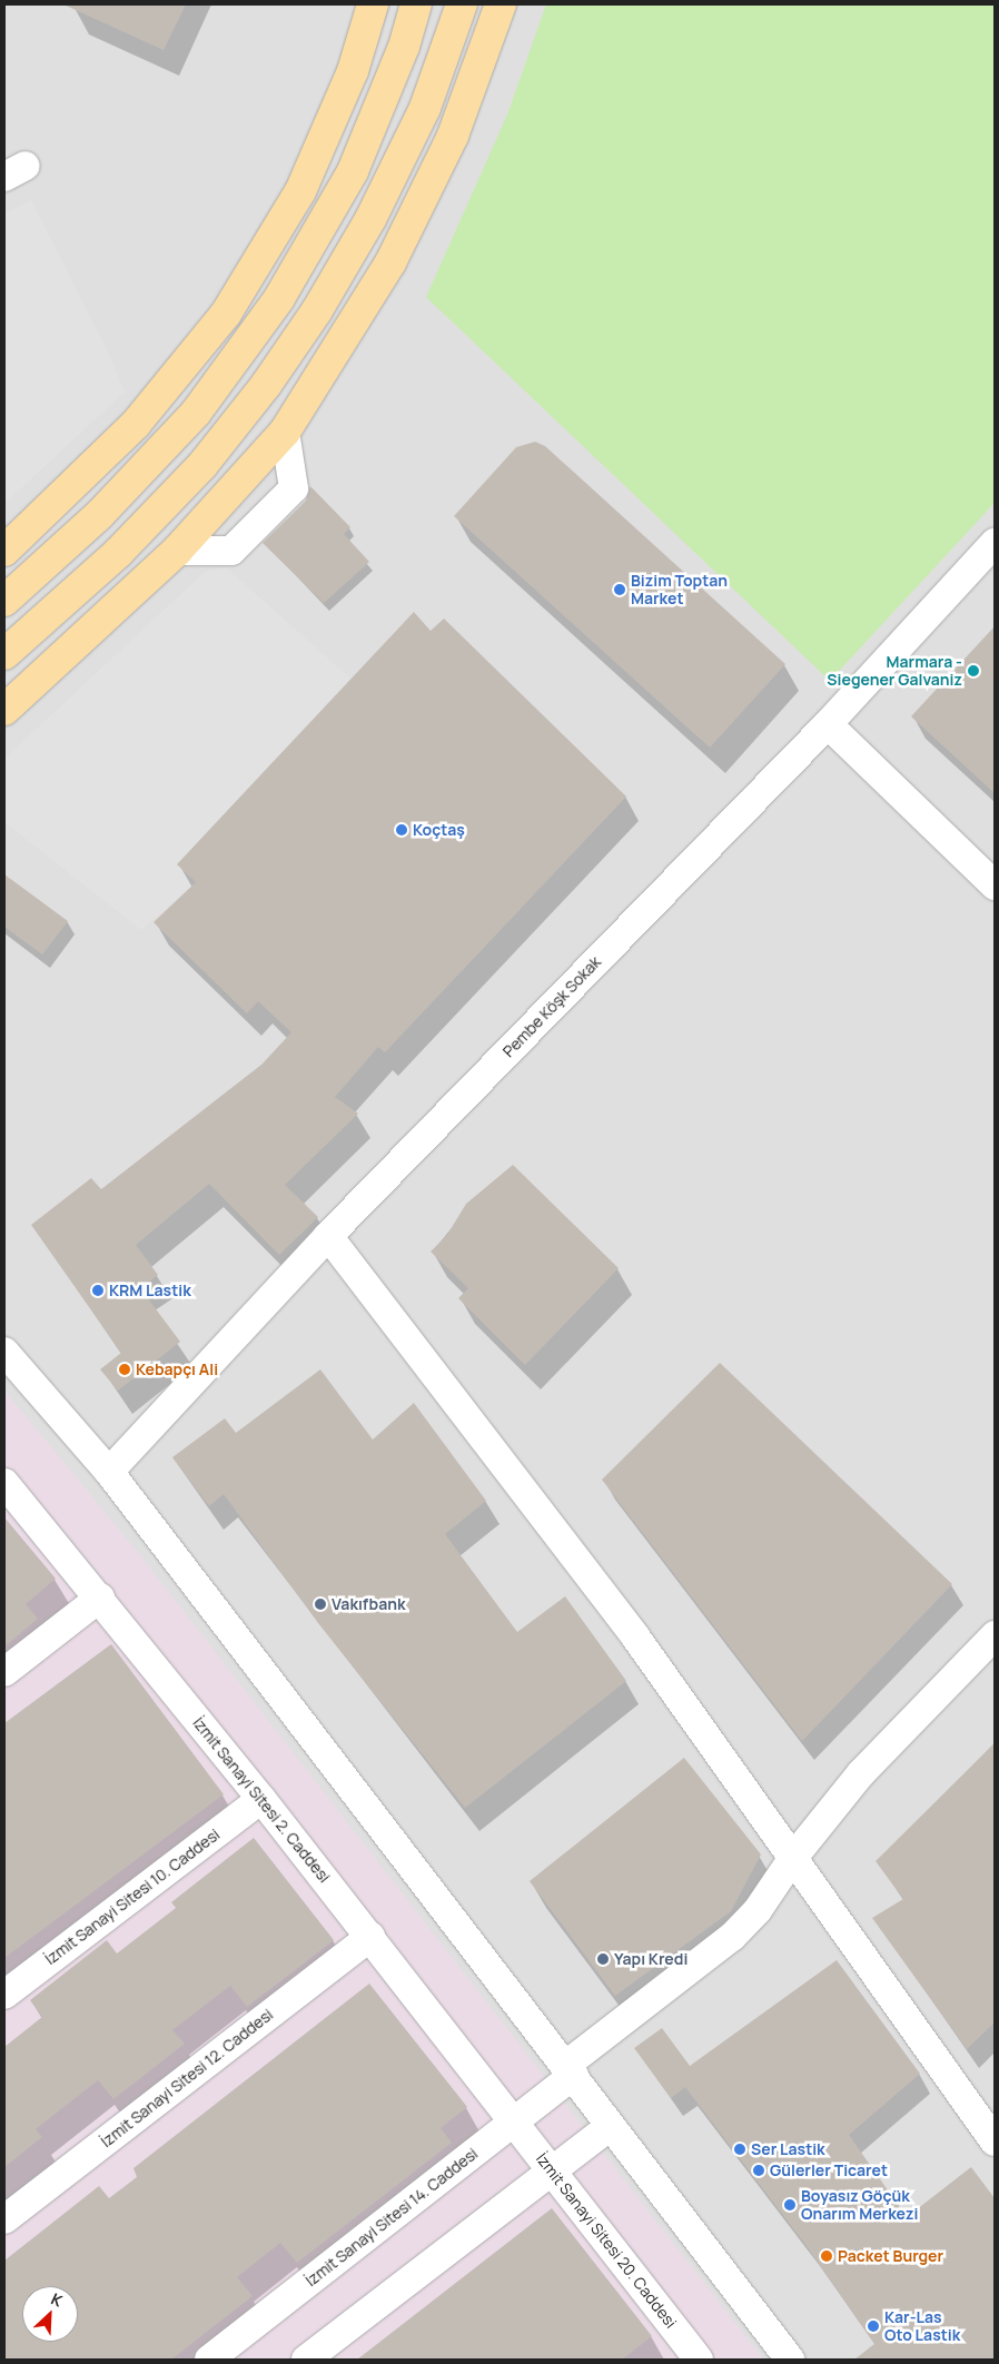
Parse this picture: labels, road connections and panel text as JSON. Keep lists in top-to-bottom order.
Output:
{
  "streets": {
    "street": [
      "Pembe Köşk Sokak",
      "İzmit Sanayi Sitesi 2. Caddesi",
      "İzmit Sanayi Sitesi 10. Caddesi",
      "İzmit Sanayi Sitesi 12. Caddesi",
      "İzmit Sanayi Sitesi 14. Caddesi",
      "İzmit Sanayi Sitesi 20. Caddesi"
    ]
  },
  "crossings": [
    ["İzmit Sanayi Sitesi 2. Caddesi", "İzmit Sanayi Sitesi 10. Caddesi"],
    ["İzmit Sanayi Sitesi 2. Caddesi", "İzmit Sanayi Sitesi 12. Caddesi"],
    ["İzmit Sanayi Sitesi 2. Caddesi", "İzmit Sanayi Sitesi 14. Caddesi"],
    ["İzmit Sanayi Sitesi 2. Caddesi", "İzmit Sanayi Sitesi 20. Caddesi"],
    ["İzmit Sanayi Sitesi 14. Caddesi", "İzmit Sanayi Sitesi 20. Caddesi"]
  ],
  "places": [
    "Bizim Toptan Market",
    "Marmara - Siegener Galvaniz",
    "Koçtaş",
    "KRM Lastik",
    "Kebapçı Ali",
    "Vakıfbank",
    "Yapı Kredi",
    "Ser Lastik",
    "Gülerler Ticaret",
    "Boyasız Göçük Onarım Merkezi",
    "Packet Burger",
    "Kar-Las Oto Lastik"
  ],
  "north": "top right"
}
